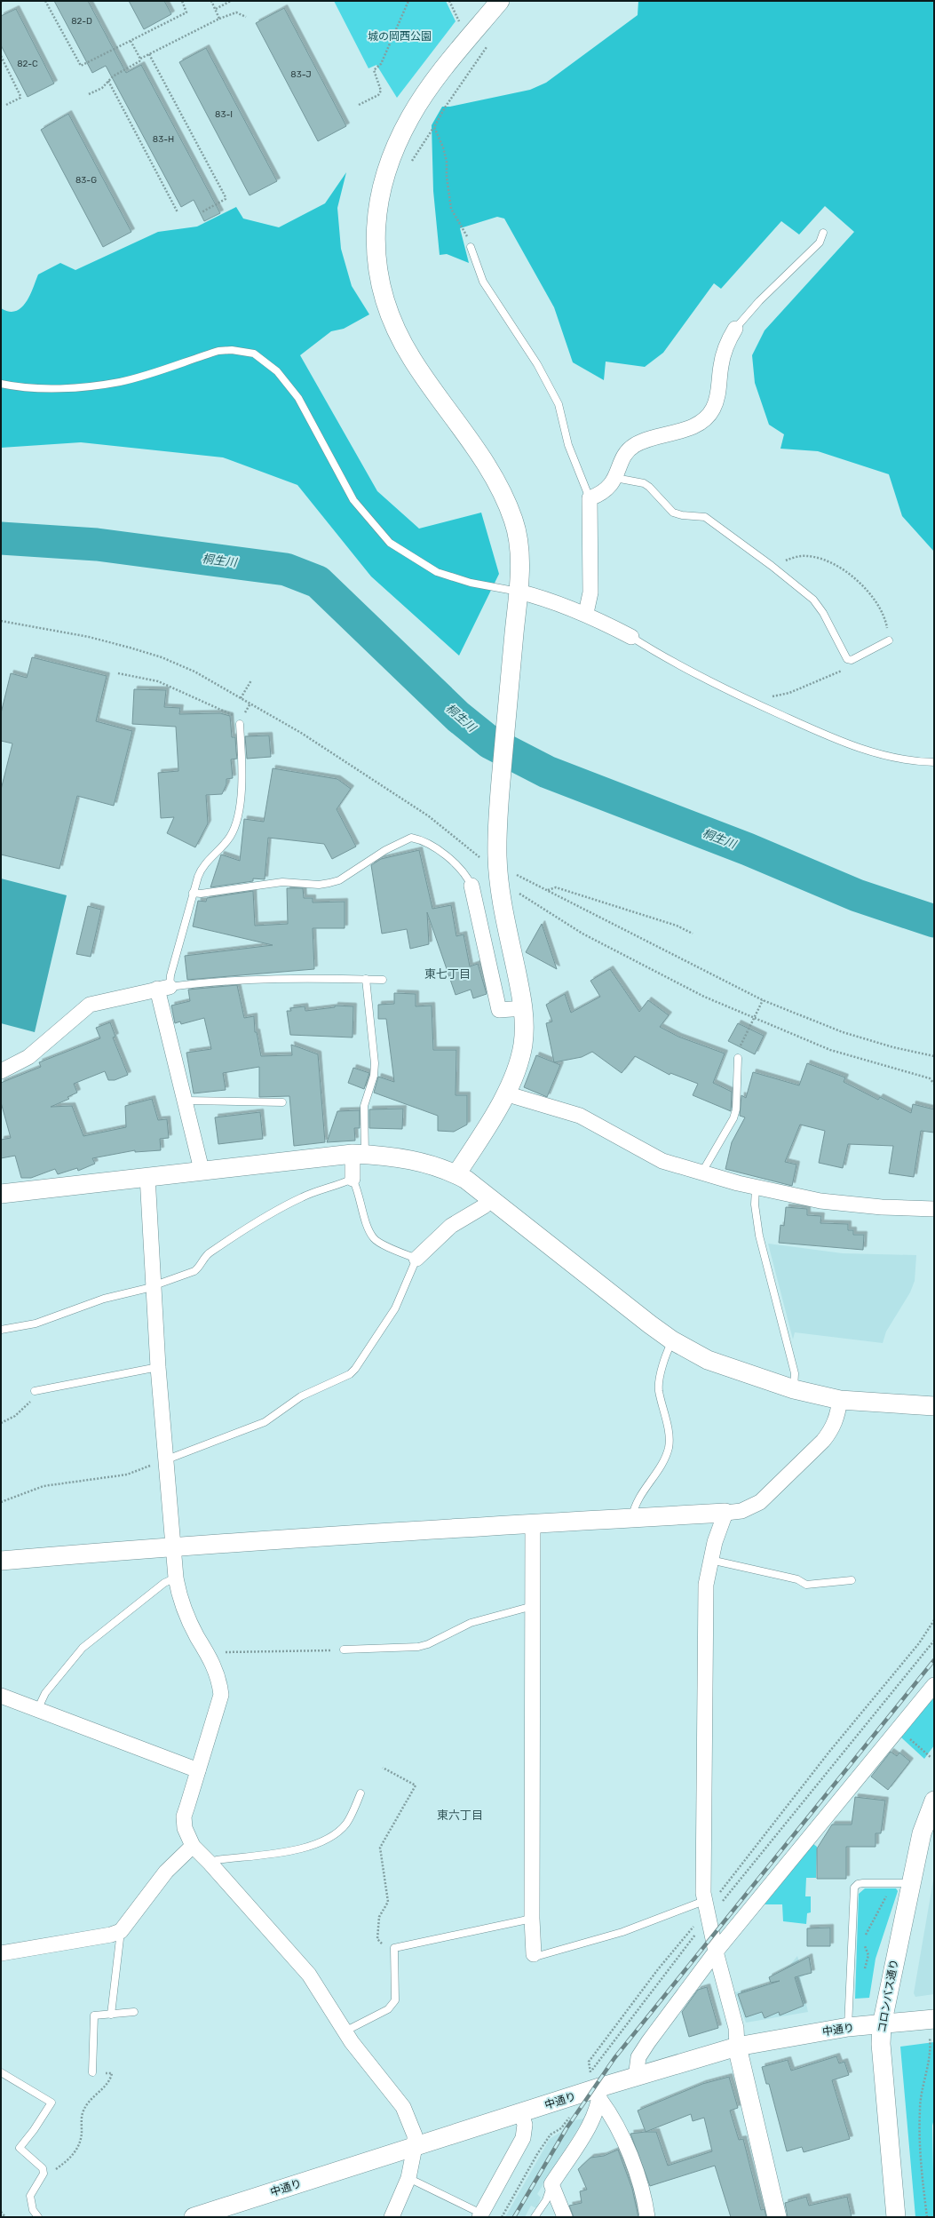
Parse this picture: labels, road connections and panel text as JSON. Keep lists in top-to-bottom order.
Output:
{
  "streets": {
    "street": ["コロンバス通り", "中通り"]
  },
  "crossings": [
    ["コロンバス通り", "中通り"]
  ],
  "districts": ["東七丁目", "東六丁目"],
  "water": ["桐生川"],
  "parks": ["城の岡西公園"],
  "house_numbers": [
    "82-D",
    "82-C",
    "83-J",
    "83-I",
    "83-H",
    "83-G"
  ]
}
